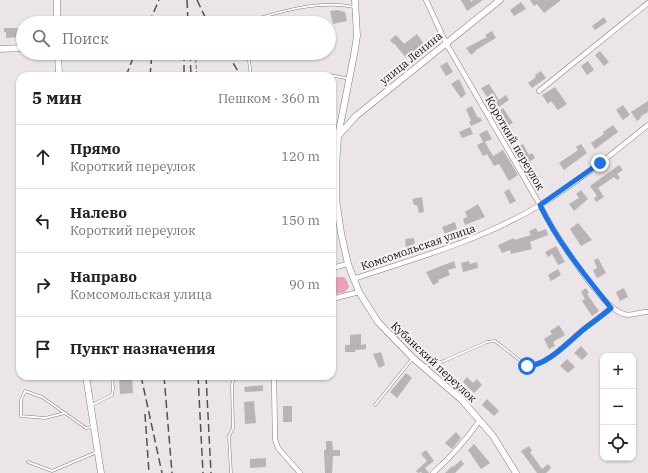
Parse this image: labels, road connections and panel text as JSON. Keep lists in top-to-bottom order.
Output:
{
  "streets": {
    "street": [
      "улица Ленина",
      "Короткий переулок",
      "Комсомольская улица",
      "Кубанский переулок"
    ]
  },
  "crossings": [
    ["улица Ленина", "Короткий переулок"],
    ["улица Ленина", "Кубанский переулок"],
    ["Короткий переулок", "Комсомольская улица"],
    ["Комсомольская улица", "Кубанский переулок"]
  ],
  "page": {
    "search": "Поиск",
    "heading": ["5 мин", "Пешком · 360 m"],
    "list": [
      ["Прямо", "Короткий переулок", "120 m"],
      ["Налево", "Короткий переулок", "150 m"],
      ["Направо", "Комсомольская улица", "90 m"],
      "Пункт назначения"
    ],
    "map_buttons": ["+", "−"]
  }
}
